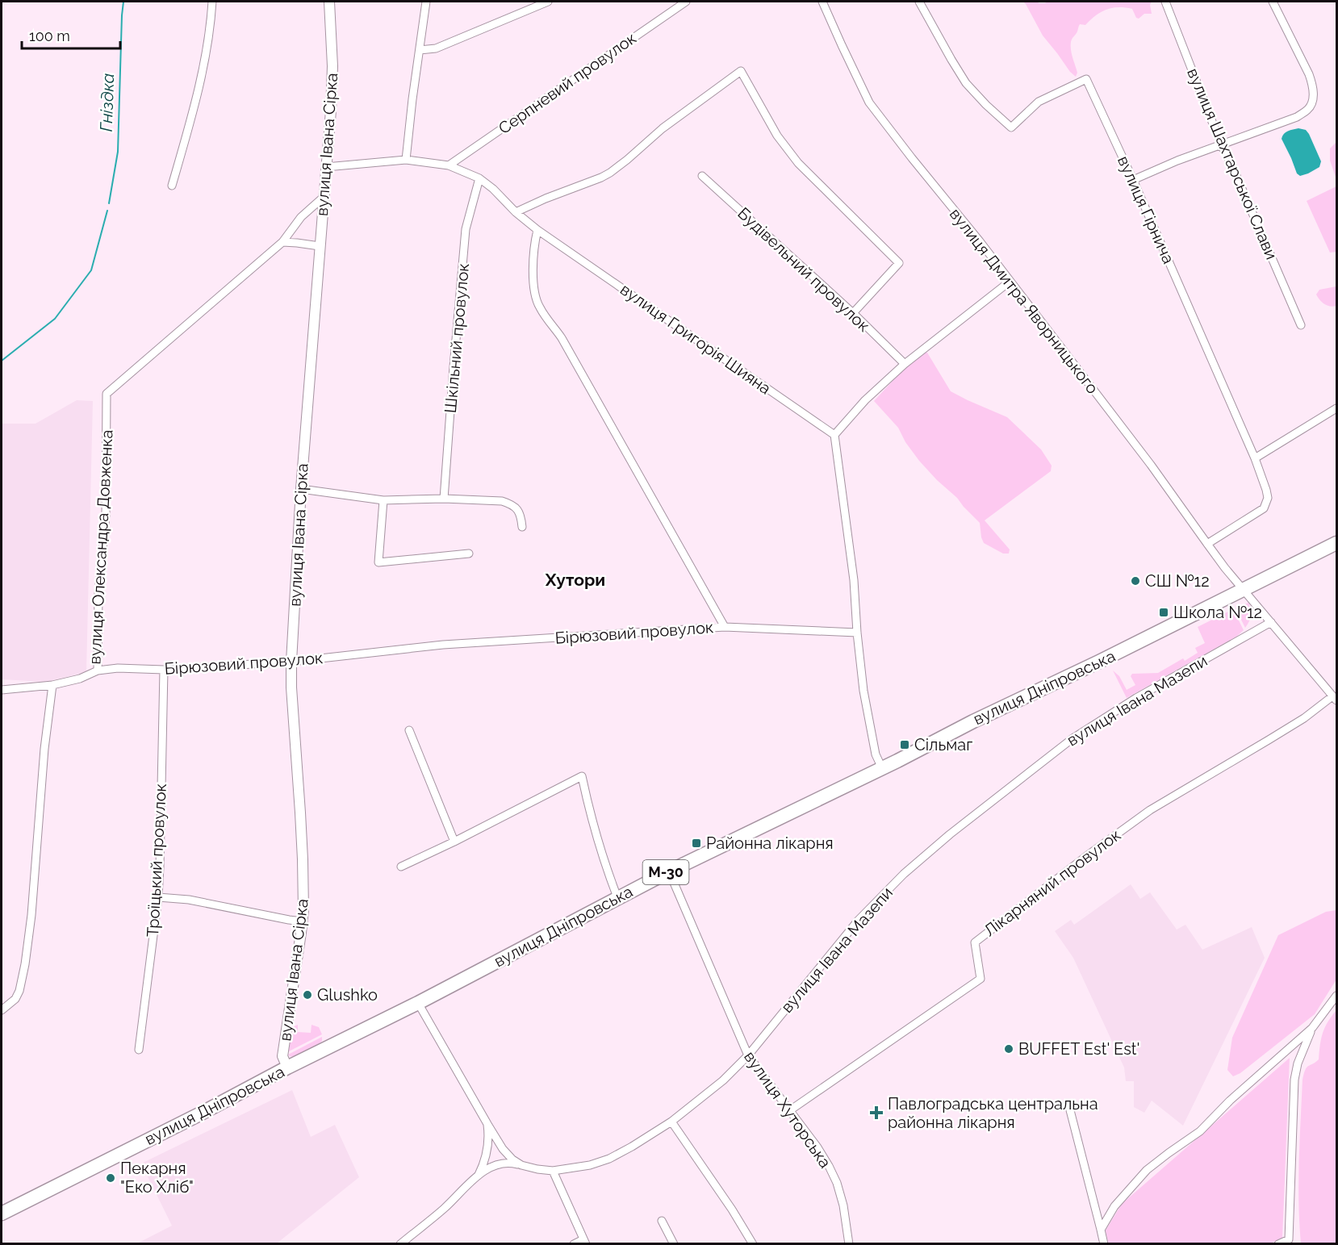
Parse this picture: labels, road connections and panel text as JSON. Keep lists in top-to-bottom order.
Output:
{
  "streets": {
    "highway": ["вулиця Дніпровська", "М-30"],
    "street": [
      "Серпневий провулок",
      "вулиця Івана Сірка",
      "вулиця Шахтарської Слави",
      "вулиця Гірнича",
      "Будівельний провулок",
      "вулиця Дмитра Яворницького",
      "Шкільний провулок",
      "вулиця Григорія Шияна",
      "вулиця Олександра Довженка",
      "Бірюзовий провулок",
      "вулиця Івана Мазепи",
      "Троїцький провулок",
      "Лікарняний провулок",
      "вулиця Хуторська"
    ]
  },
  "crossings": [
    ["Серпневий провулок", "вулиця Григорія Шияна"],
    ["вулиця Івана Сірка", "вулиця Григорія Шияна"],
    ["вулиця Івана Сірка", "вулиця Олександра Довженка"],
    ["вулиця Івана Сірка", "Бірюзовий провулок"],
    ["вулиця Івана Сірка", "вулиця Дніпровська"],
    ["вулиця Гірнича", "вулиця Дмитра Яворницького"],
    ["вулиця Дмитра Яворницького", "вулиця Дніпровська"],
    ["вулиця Дмитра Яворницького", "вулиця Івана Мазепи"],
    ["вулиця Дмитра Яворницького", "Лікарняний провулок"],
    ["Шкільний провулок", "вулиця Григорія Шияна"],
    ["вулиця Григорія Шияна", "Бірюзовий провулок"],
    ["вулиця Олександра Довженка", "Бірюзовий провулок"],
    ["Бірюзовий провулок", "Троїцький провулок"],
    ["вулиця Дніпровська", "вулиця Івана Мазепи"],
    ["вулиця Дніпровська", "вулиця Хуторська"],
    ["вулиця Івана Мазепи", "вулиця Хуторська"],
    ["Лікарняний провулок", "вулиця Хуторська"]
  ],
  "districts": ["Хутори"],
  "water": ["Гніздка"],
  "places": {
    "other": [
      "СШ №12",
      "Glushko",
      "BUFFET Est' Est'",
      "Пекарня \"Еко Хліб\""
    ],
    "transit": ["Школа №12", "Сільмаг", "Районна лікарня"],
    "health": ["Павлоградська центральна районна лікарня"]
  },
  "scale_bar": "100 m"
}
